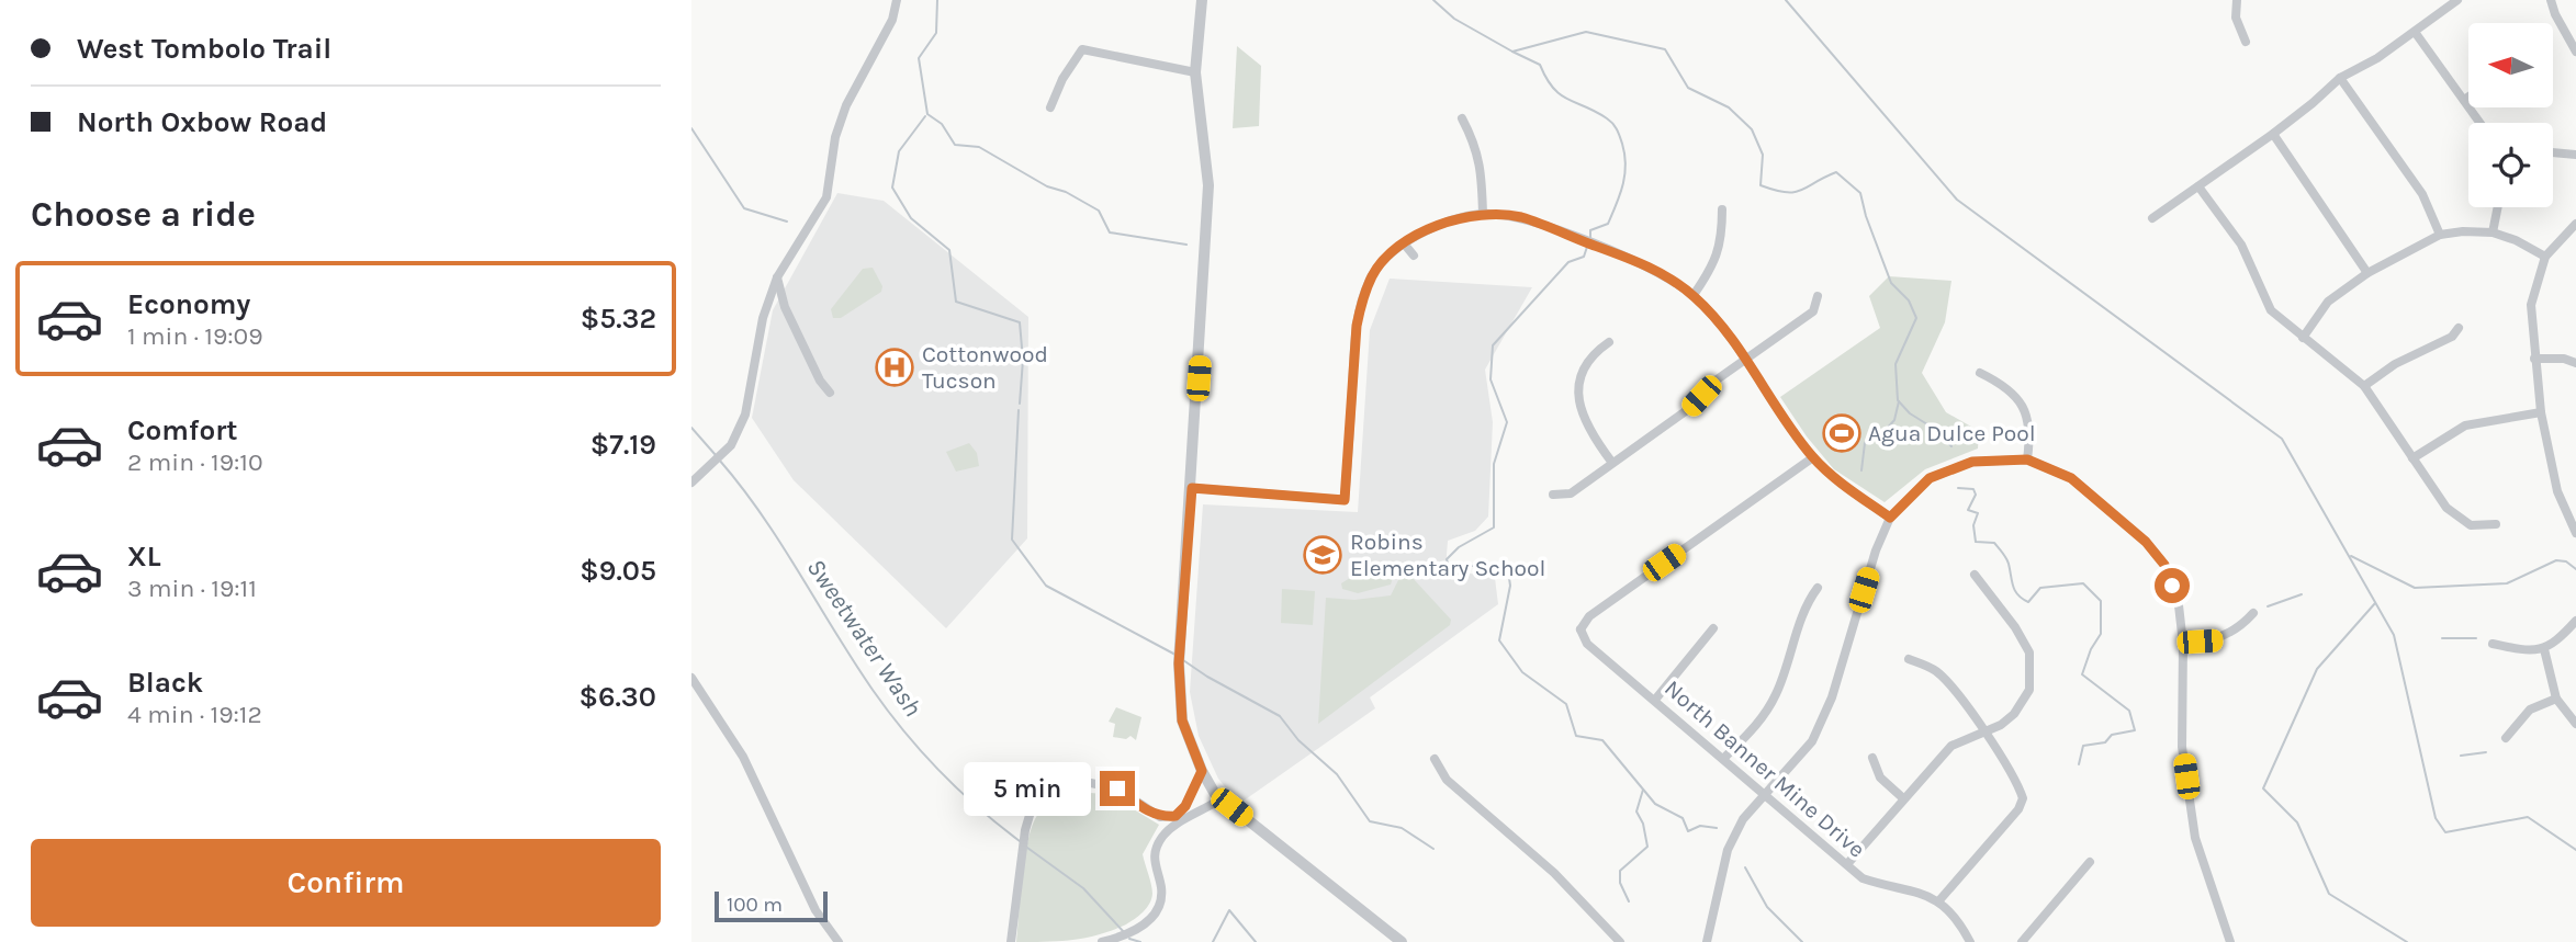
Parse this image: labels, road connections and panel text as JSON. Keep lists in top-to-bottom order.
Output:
{
  "streets": {
    "street": ["North Banner Mine Drive"]
  },
  "water": ["Sweetwater Wash"],
  "places": {
    "hospital": ["Cottonwood Tucson"],
    "sports": ["Agua Dulce Pool"],
    "school or university": ["Robins Elementary School"]
  },
  "scale_bar": "100 m",
  "north": "left",
  "page": {
    "banner": ["West Tombolo Trail", "North Oxbow Road"],
    "heading": "Choose a ride",
    "list": [
      {
        "name": "Economy",
        "note": "1 min · 19:09",
        "value": "$5.32"
      },
      {
        "name": "Comfort",
        "note": "2 min · 19:10",
        "value": "$7.19"
      },
      {
        "name": "XL",
        "note": "3 min · 19:11",
        "value": "$9.05"
      },
      {
        "name": "Black",
        "note": "4 min · 19:12",
        "value": "$6.30"
      }
    ],
    "bubble": "5 min",
    "buttons": "Confirm",
    "scale": "100 m"
  }
}
